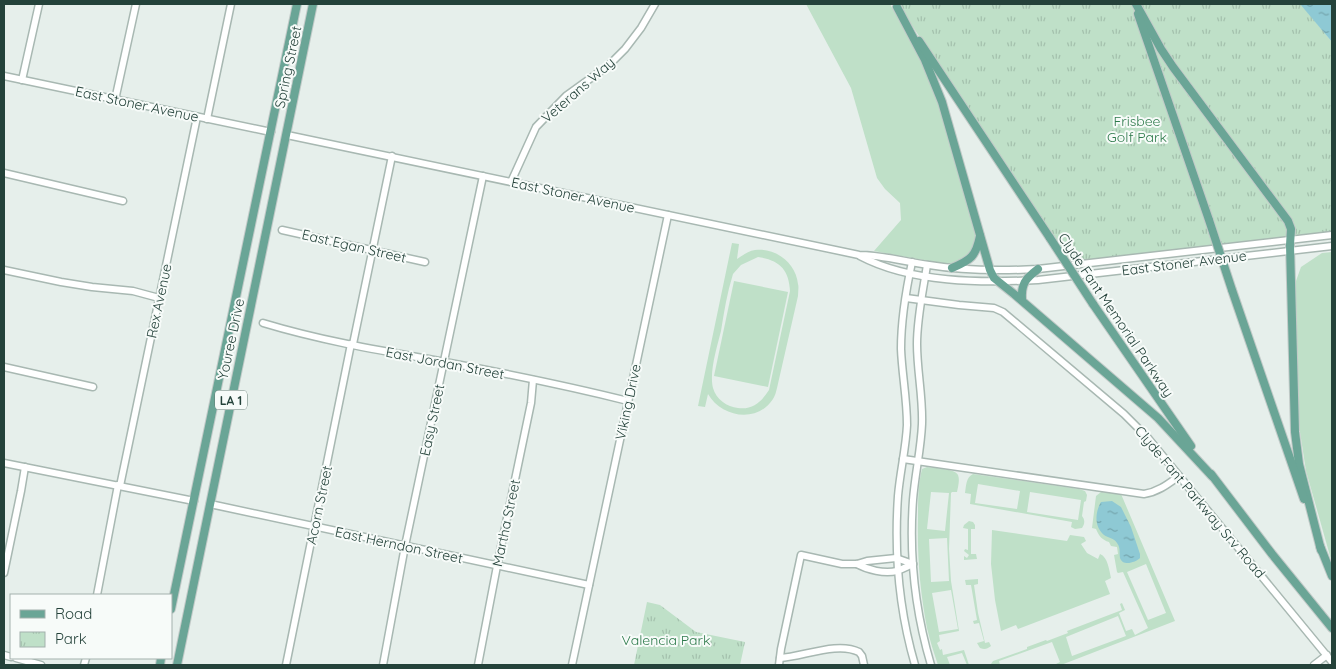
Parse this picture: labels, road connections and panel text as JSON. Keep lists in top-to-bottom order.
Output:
{
  "streets": {
    "main road": [
      "Spring Street",
      "Clyde Fant Memorial Parkway",
      "Youree Drive",
      "LA 1"
    ],
    "street": [
      "Veterans Way",
      "East Stoner Avenue",
      "East Egan Street",
      "Rex Avenue",
      "East Jordan Street",
      "Viking Drive",
      "Easy Street",
      "Clyde Fant Parkway Srv Road",
      "Acorn Street",
      "Martha Street",
      "East Herndon Street"
    ]
  },
  "crossings": [
    ["Spring Street", "East Stoner Avenue"],
    ["Spring Street", "Youree Drive"],
    ["Veterans Way", "East Stoner Avenue"],
    ["East Stoner Avenue", "Rex Avenue"],
    ["East Stoner Avenue", "Youree Drive"],
    ["East Stoner Avenue", "Viking Drive"],
    ["East Stoner Avenue", "Easy Street"],
    ["East Stoner Avenue", "Acorn Street"],
    ["East Egan Street", "Acorn Street"],
    ["Youree Drive", "East Herndon Street"],
    ["East Jordan Street", "Viking Drive"],
    ["East Jordan Street", "Easy Street"],
    ["East Jordan Street", "Acorn Street"],
    ["East Jordan Street", "Martha Street"],
    ["Viking Drive", "East Herndon Street"],
    ["Easy Street", "East Herndon Street"],
    ["Acorn Street", "East Herndon Street"],
    ["Martha Street", "East Herndon Street"]
  ],
  "parks": ["Frisbee Golf Park", "Valencia Park"],
  "legend": ["Road", "Park"]
}
